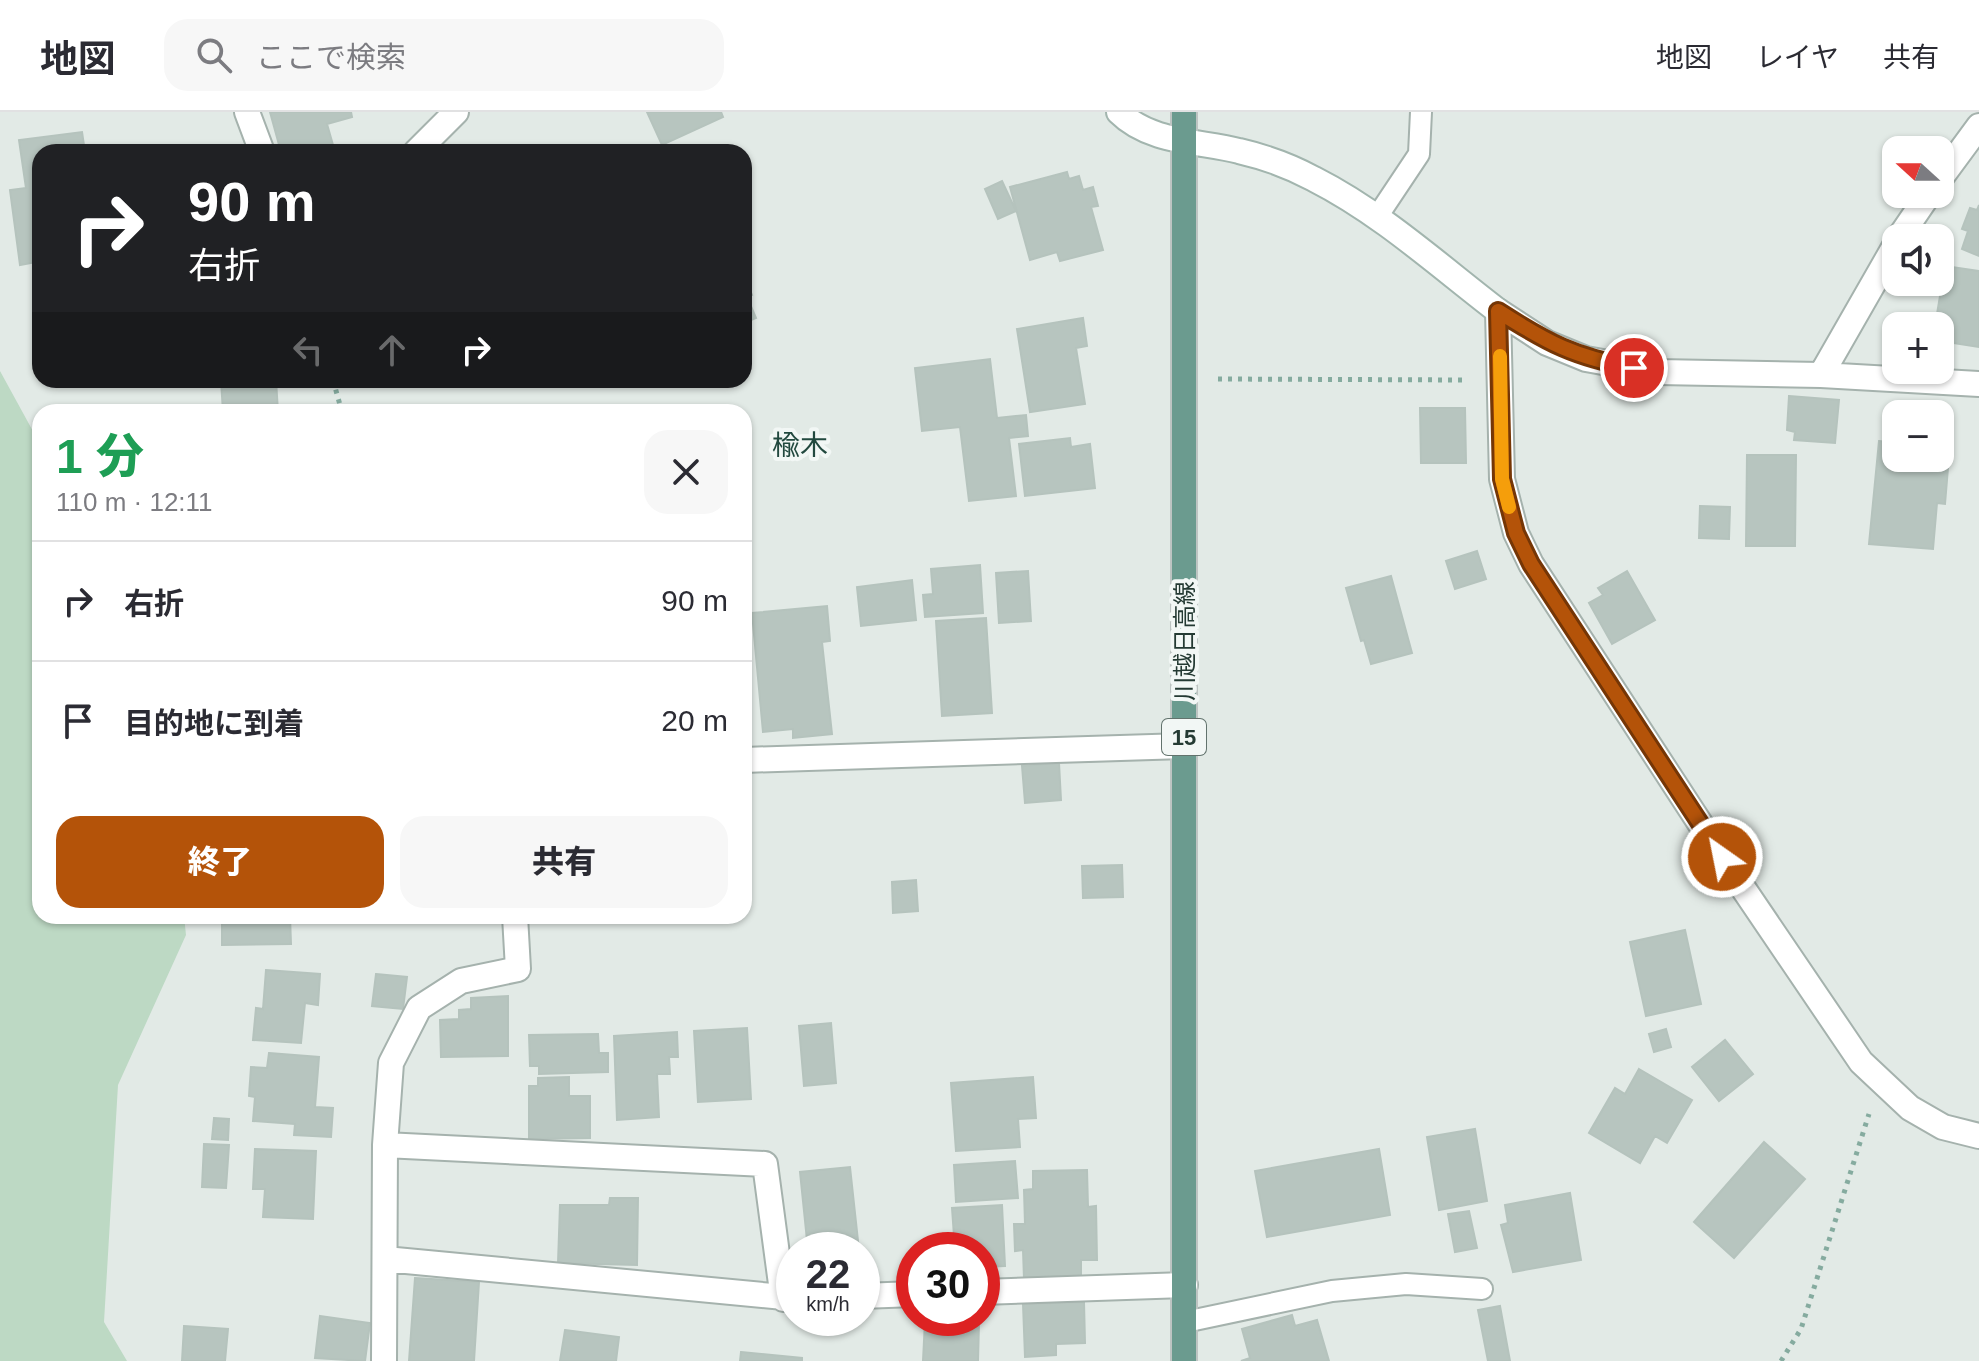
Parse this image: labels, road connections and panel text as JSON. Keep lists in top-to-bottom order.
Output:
{
  "streets": {
    "main road": ["川越日高線", "15"]
  },
  "districts": ["楡木"],
  "north": "left",
  "page": {
    "header": "地図",
    "search": "ここで検索",
    "nav": ["地図", "レイヤ", "共有"],
    "map_buttons": ["+", "−"],
    "turn": ["90 m", "右折"],
    "heading": ["1 分", "110 m · 12:11"],
    "list": [
      {
        "name": "右折",
        "value": "90 m"
      },
      {
        "name": "目的地に到着",
        "value": "20 m"
      }
    ],
    "buttons": ["終了", "共有"],
    "speed": "22 km/h",
    "limit": "30"
  }
}
